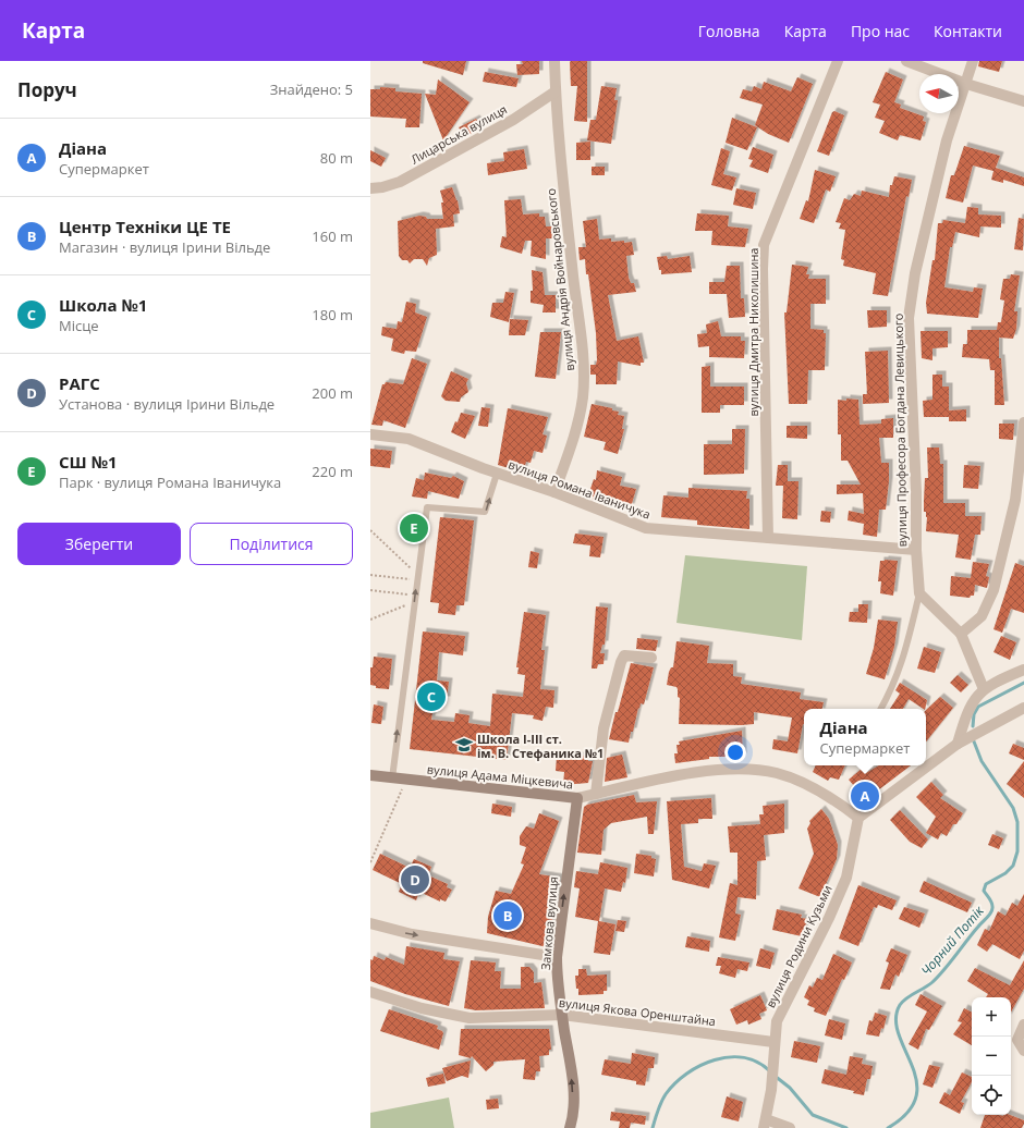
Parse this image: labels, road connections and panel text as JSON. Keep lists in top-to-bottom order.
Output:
{
  "streets": {
    "main road": ["вулиця Адама Міцкевича", "Замкова вулиця"],
    "street": [
      "Лицарська вулиця",
      "вулиця Андрія Войнаровського",
      "вулиця Дмитра Николишина",
      "вулиця Професора Богдана Левицького",
      "вулиця Романа Іваничука",
      "вулиця Родини Кузьми",
      "вулиця Якова Оренштайна"
    ]
  },
  "crossings": [
    ["Лицарська вулиця", "вулиця Андрія Войнаровського"],
    ["вулиця Андрія Войнаровського", "вулиця Романа Іваничука"],
    ["вулиця Дмитра Николишина", "вулиця Романа Іваничука"],
    ["вулиця Професора Богдана Левицького", "вулиця Романа Іваничука"],
    ["вулиця Адама Міцкевича", "Замкова вулиця"],
    ["вулиця Адама Міцкевича", "вулиця Родини Кузьми"],
    ["Замкова вулиця", "вулиця Якова Оренштайна"],
    ["вулиця Родини Кузьми", "вулиця Якова Оренштайна"]
  ],
  "one_way": ["Замкова вулиця"],
  "water": ["Чорний Потік"],
  "places": {
    "school or university": ["Школа I-III ст. ім. В. Стефаника №1"]
  },
  "north": "left",
  "page": {
    "header": "Карта",
    "nav": [
      "Головна",
      "Карта",
      "Про нас",
      "Контакти"
    ],
    "heading": ["Поруч", "Знайдено: 5"],
    "list": [
      {
        "mark": "A",
        "name": "Діана",
        "note": "Супермаркет",
        "value": "80 m"
      },
      {
        "mark": "B",
        "name": "Центр Техніки ЦЕ ТЕ",
        "note": "Магазин · вулиця Ірини Вільде",
        "value": "160 m"
      },
      {
        "mark": "C",
        "name": "Школа №1",
        "note": "Місце",
        "value": "180 m"
      },
      {
        "mark": "D",
        "name": "РАГС",
        "note": "Установа · вулиця Ірини Вільде",
        "value": "200 m"
      },
      {
        "mark": "E",
        "name": "СШ №1",
        "note": "Парк · вулиця Романа Іваничука",
        "value": "220 m"
      }
    ],
    "buttons": ["Зберегти", "Поділитися"],
    "pins": [
      "E",
      "C",
      "A",
      "D",
      "B"
    ],
    "popup": ["Діана", "Супермаркет"],
    "map_buttons": ["+", "−"]
  }
}
